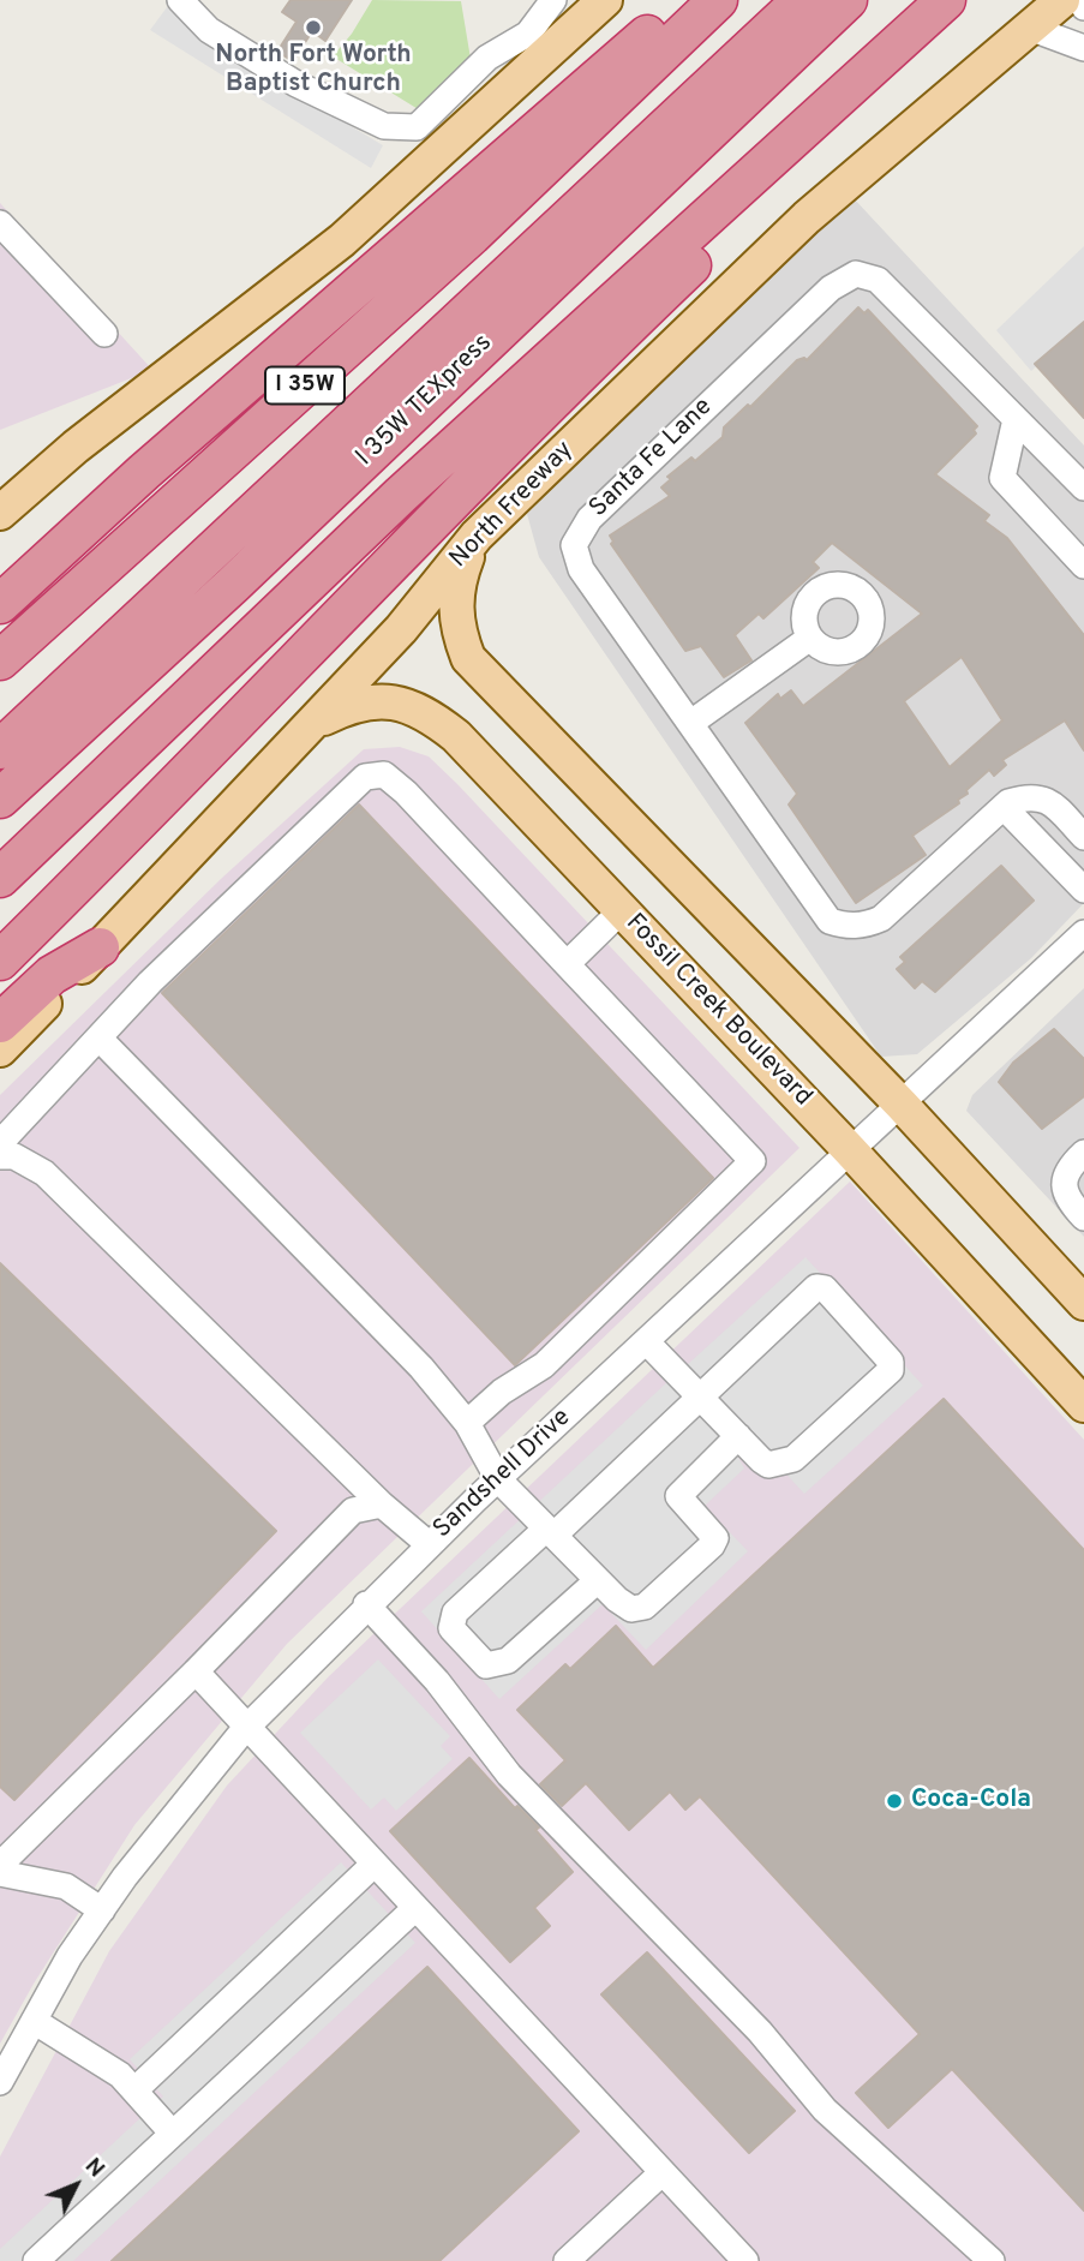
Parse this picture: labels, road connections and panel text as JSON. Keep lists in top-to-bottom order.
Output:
{
  "streets": {
    "highway": ["I 35W", "I 35W TEXpress", "North Freeway"],
    "main road": ["Fossil Creek Boulevard"],
    "street": ["Santa Fe Lane", "Sandshell Drive"]
  },
  "crossings": [
    ["North Freeway", "Fossil Creek Boulevard"],
    ["Fossil Creek Boulevard", "Sandshell Drive"]
  ],
  "places": ["North Fort Worth Baptist Church", "Coca-Cola"],
  "north": "top right"
}
